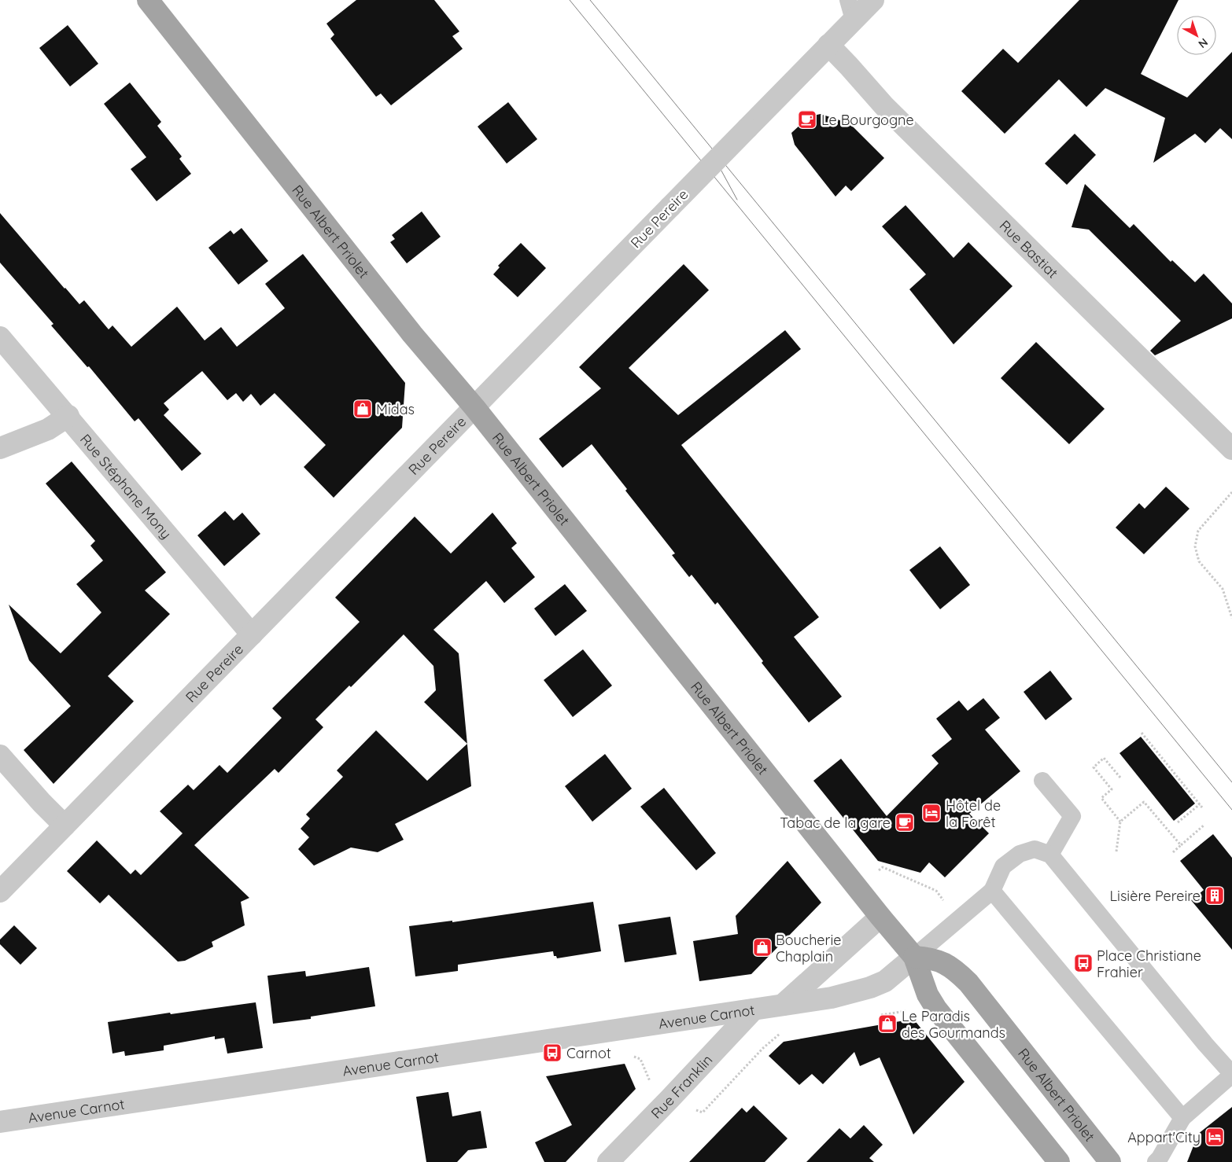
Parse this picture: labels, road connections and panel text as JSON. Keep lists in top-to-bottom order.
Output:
{
  "streets": {
    "main road": ["Rue Albert Priolet"],
    "street": [
      "Rue Pereire",
      "Rue Bastiat",
      "Rue Stéphane Mony",
      "Avenue Carnot",
      "Rue Franklin"
    ]
  },
  "crossings": [
    ["Rue Pereire", "Rue Albert Priolet"],
    ["Rue Pereire", "Rue Bastiat"],
    ["Rue Pereire", "Rue Stéphane Mony"],
    ["Rue Albert Priolet", "Avenue Carnot"],
    ["Avenue Carnot", "Rue Franklin"]
  ],
  "places": {
    "cafe": ["Le Bourgogne", "Tabac de la gare"],
    "shop": ["Midas", "Boucherie Chaplain", "Le Paradis des Gourmands"],
    "hotel": ["Hôtel de la Forêt", "Appart'City"],
    "building": ["Lisière Pereire"],
    "bus stop": ["Place Christiane Frahier", "Carnot"]
  },
  "north": "bottom right"
}
